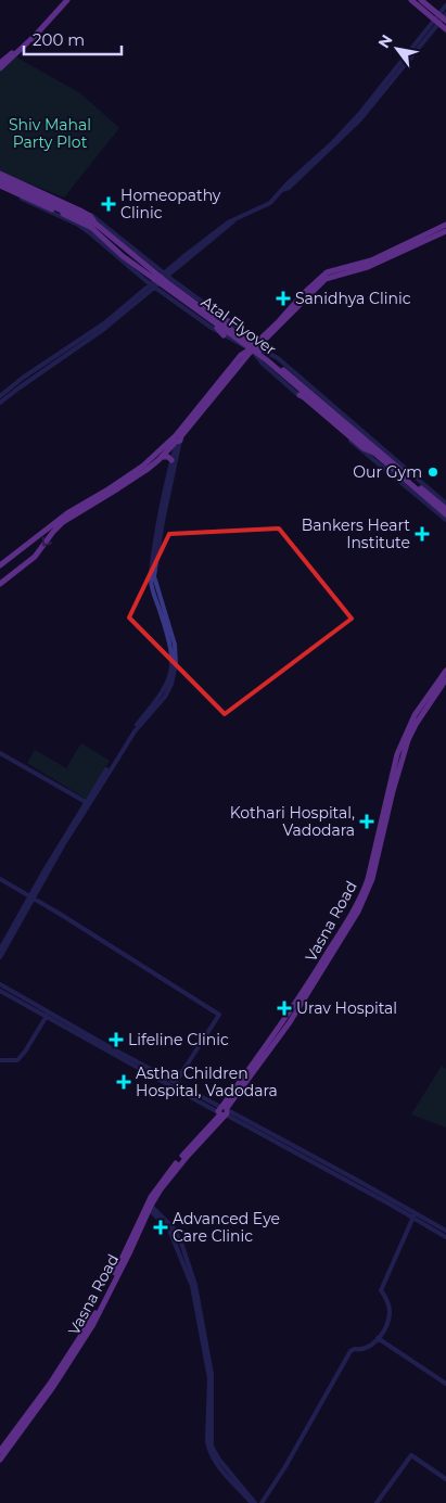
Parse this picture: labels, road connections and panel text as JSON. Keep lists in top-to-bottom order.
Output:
{
  "streets": {
    "main road": ["Atal Flyover", "Vasna Road"]
  },
  "parks": ["Shiv Mahal Party Plot"],
  "places": {
    "health": [
      "Homeopathy Clinic",
      "Sanidhya Clinic",
      "Bankers Heart Institute",
      "Kothari Hospital, Vadodara",
      "Urav Hospital",
      "Lifeline Clinic",
      "Astha Children Hospital, Vadodara",
      "Advanced Eye Care Clinic"
    ],
    "other": ["Our Gym"]
  },
  "scale_bar": "200 m",
  "north": "top left"
}
